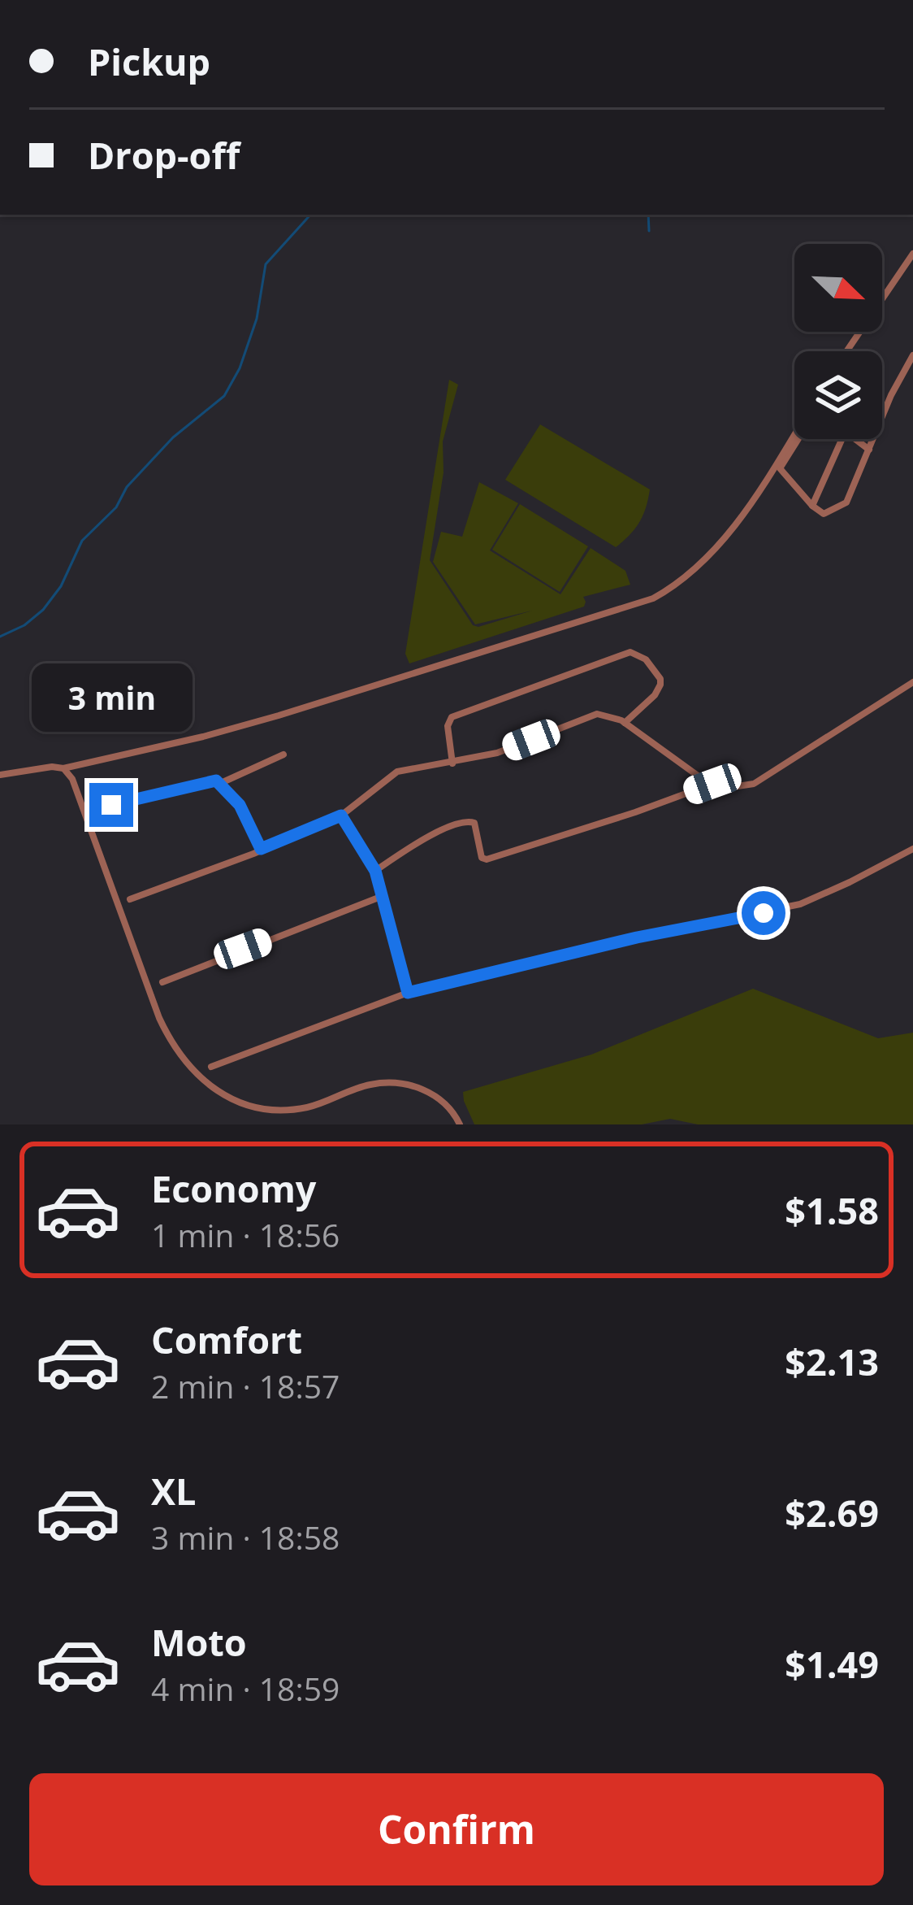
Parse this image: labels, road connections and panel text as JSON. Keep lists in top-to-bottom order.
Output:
{
  "north": "bottom right",
  "page": {
    "banner": ["Pickup", "Drop-off"],
    "bubble": "3 min",
    "list": [
      {
        "name": "Economy",
        "note": "1 min · 18:56",
        "value": "$1.58"
      },
      {
        "name": "Comfort",
        "note": "2 min · 18:57",
        "value": "$2.13"
      },
      {
        "name": "XL",
        "note": "3 min · 18:58",
        "value": "$2.69"
      },
      {
        "name": "Moto",
        "note": "4 min · 18:59",
        "value": "$1.49"
      }
    ],
    "buttons": "Confirm"
  }
}
